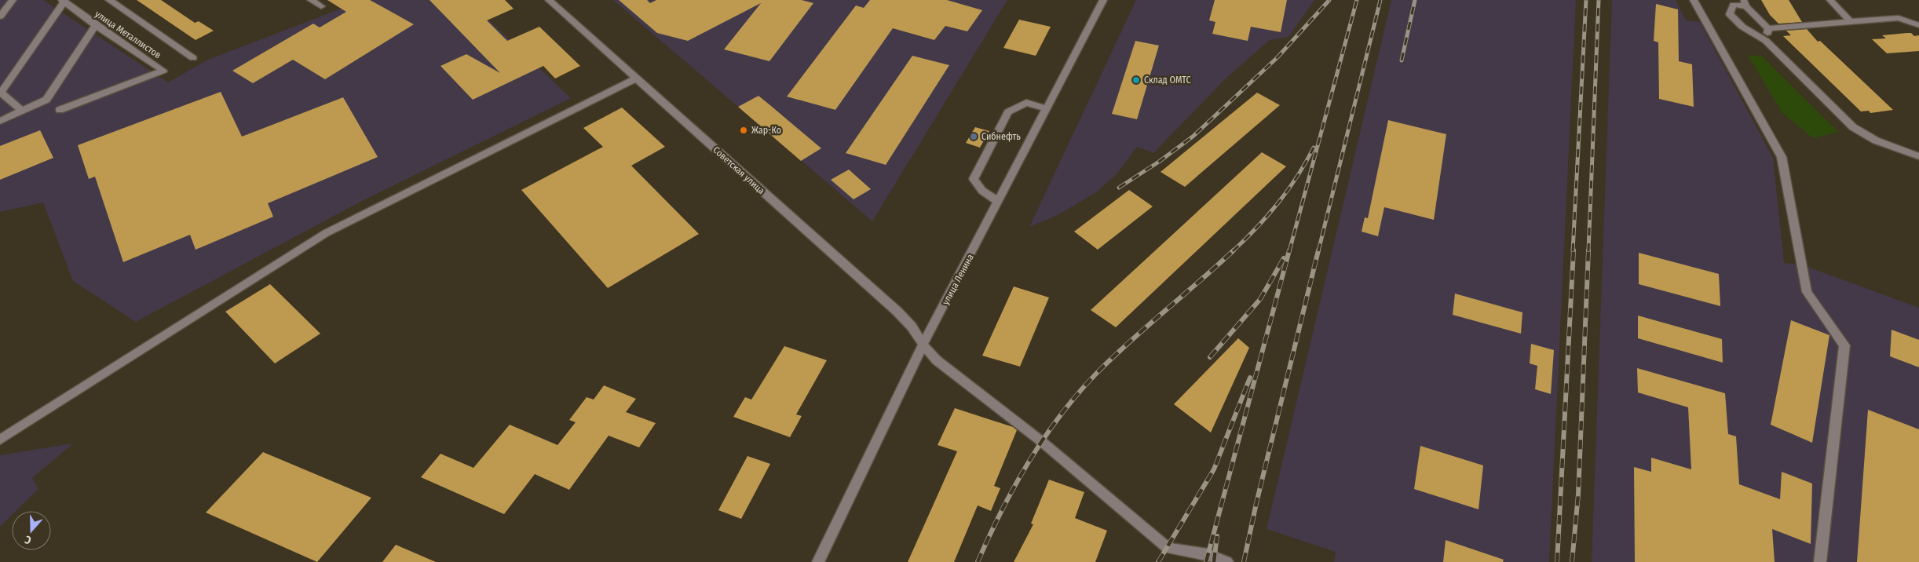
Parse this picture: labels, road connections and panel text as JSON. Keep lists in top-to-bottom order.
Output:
{
  "streets": {
    "street": ["улица Металлистов", "Советская улица", "улица Ленина"]
  },
  "crossings": [
    ["Советская улица", "улица Ленина"]
  ],
  "places": ["Склад ОМТС", "Жар-Ко", "Сибнефть"],
  "north": "bottom"
}
